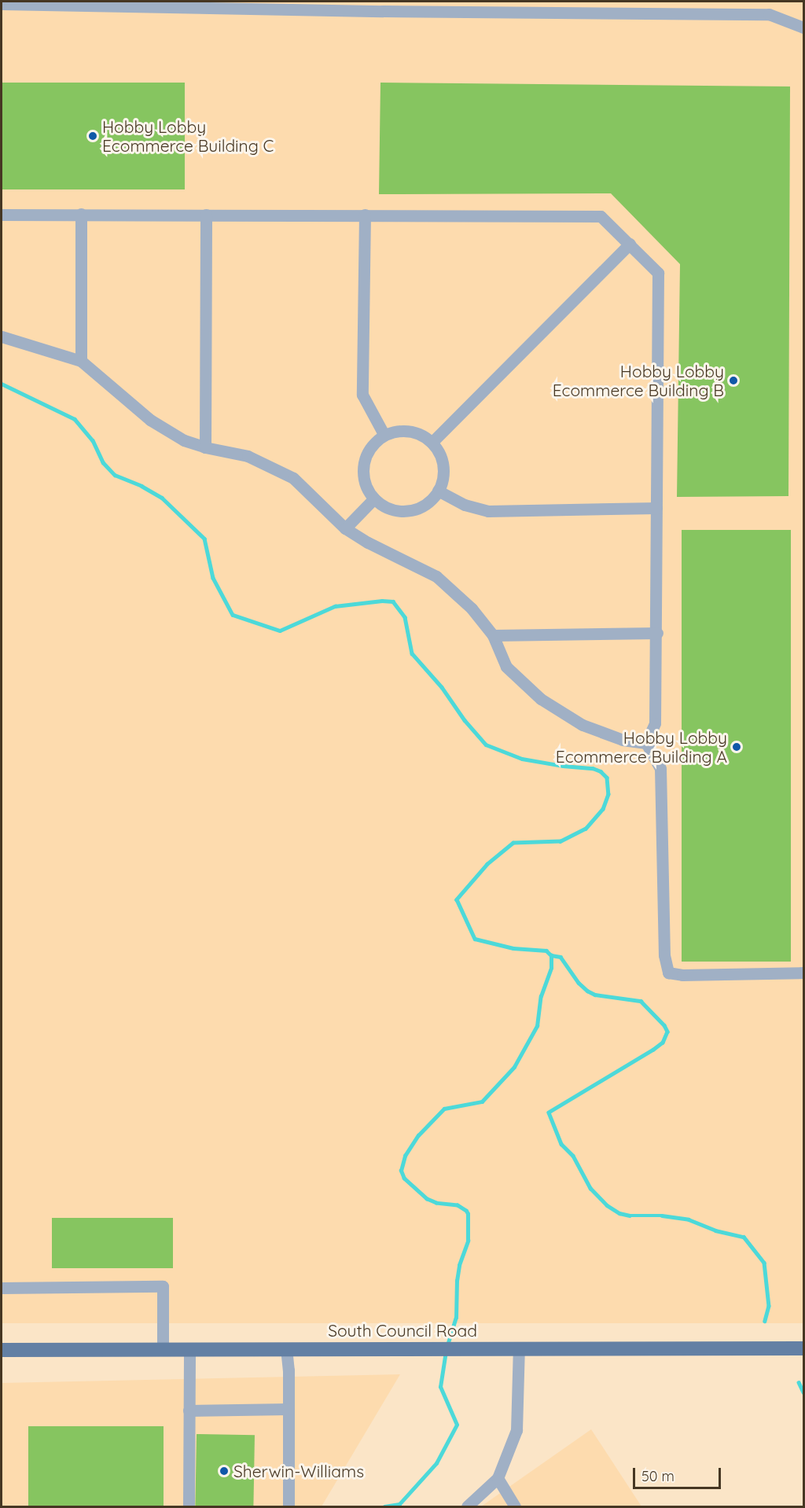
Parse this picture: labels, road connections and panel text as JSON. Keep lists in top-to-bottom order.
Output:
{
  "streets": {
    "main road": ["South Council Road"]
  },
  "places": [
    "Hobby Lobby Ecommerce Building C",
    "Hobby Lobby Ecommerce Building B",
    "Hobby Lobby Ecommerce Building A",
    "Sherwin-Williams"
  ],
  "scale_bar": "50 m"
}
